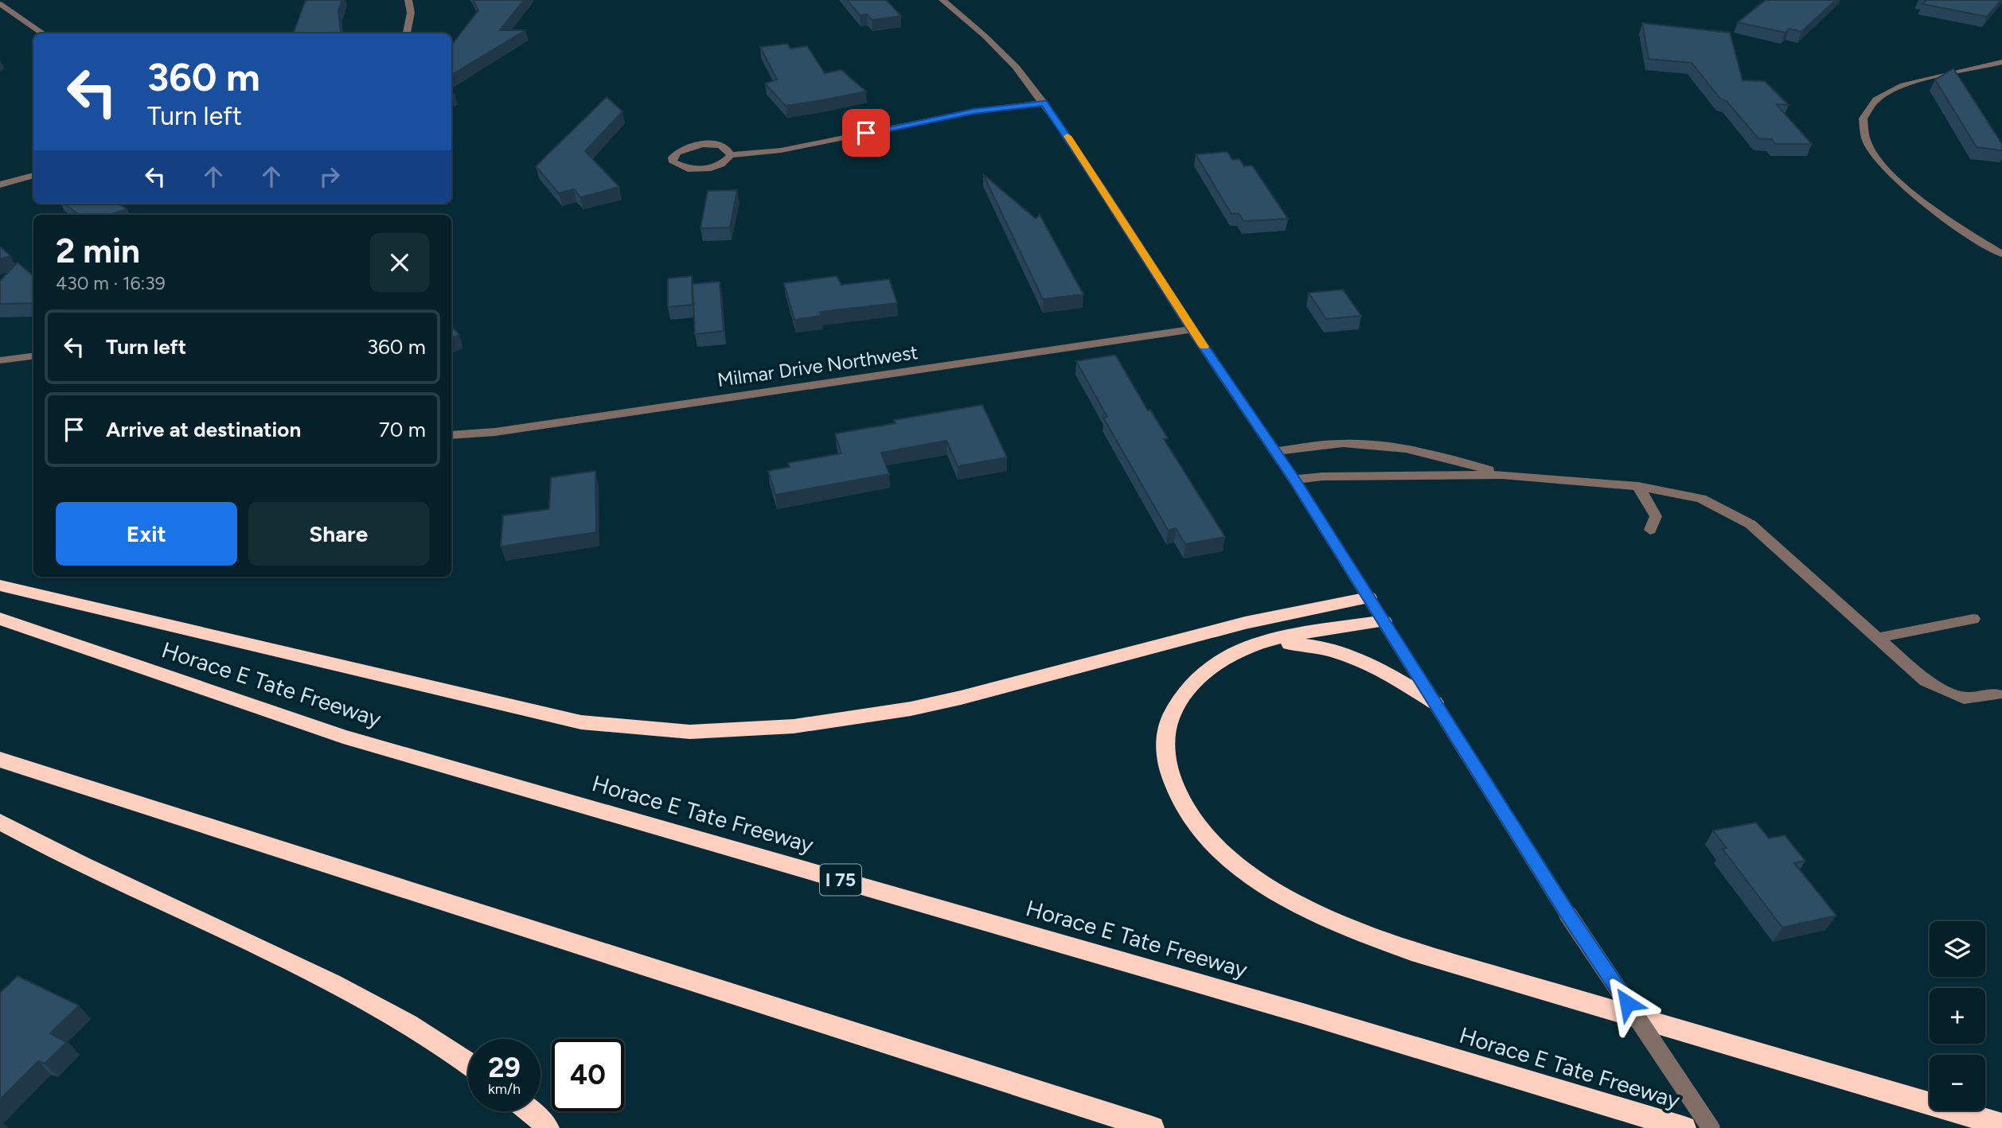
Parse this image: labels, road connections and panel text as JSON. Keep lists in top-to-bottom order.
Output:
{
  "streets": {
    "highway": ["Horace E Tate Freeway", "I 75"],
    "street": ["Milmar Drive Northwest"]
  },
  "page": {
    "turn": ["360 m", "Turn left"],
    "heading": ["2 min", "430 m · 16:39"],
    "list": [
      {
        "name": "Turn left",
        "value": "360 m"
      },
      {
        "name": "Arrive at destination",
        "value": "70 m"
      }
    ],
    "buttons": ["Exit", "Share"],
    "map_buttons": ["+", "−"],
    "speed": "29 km/h",
    "limit": "40"
  }
}
